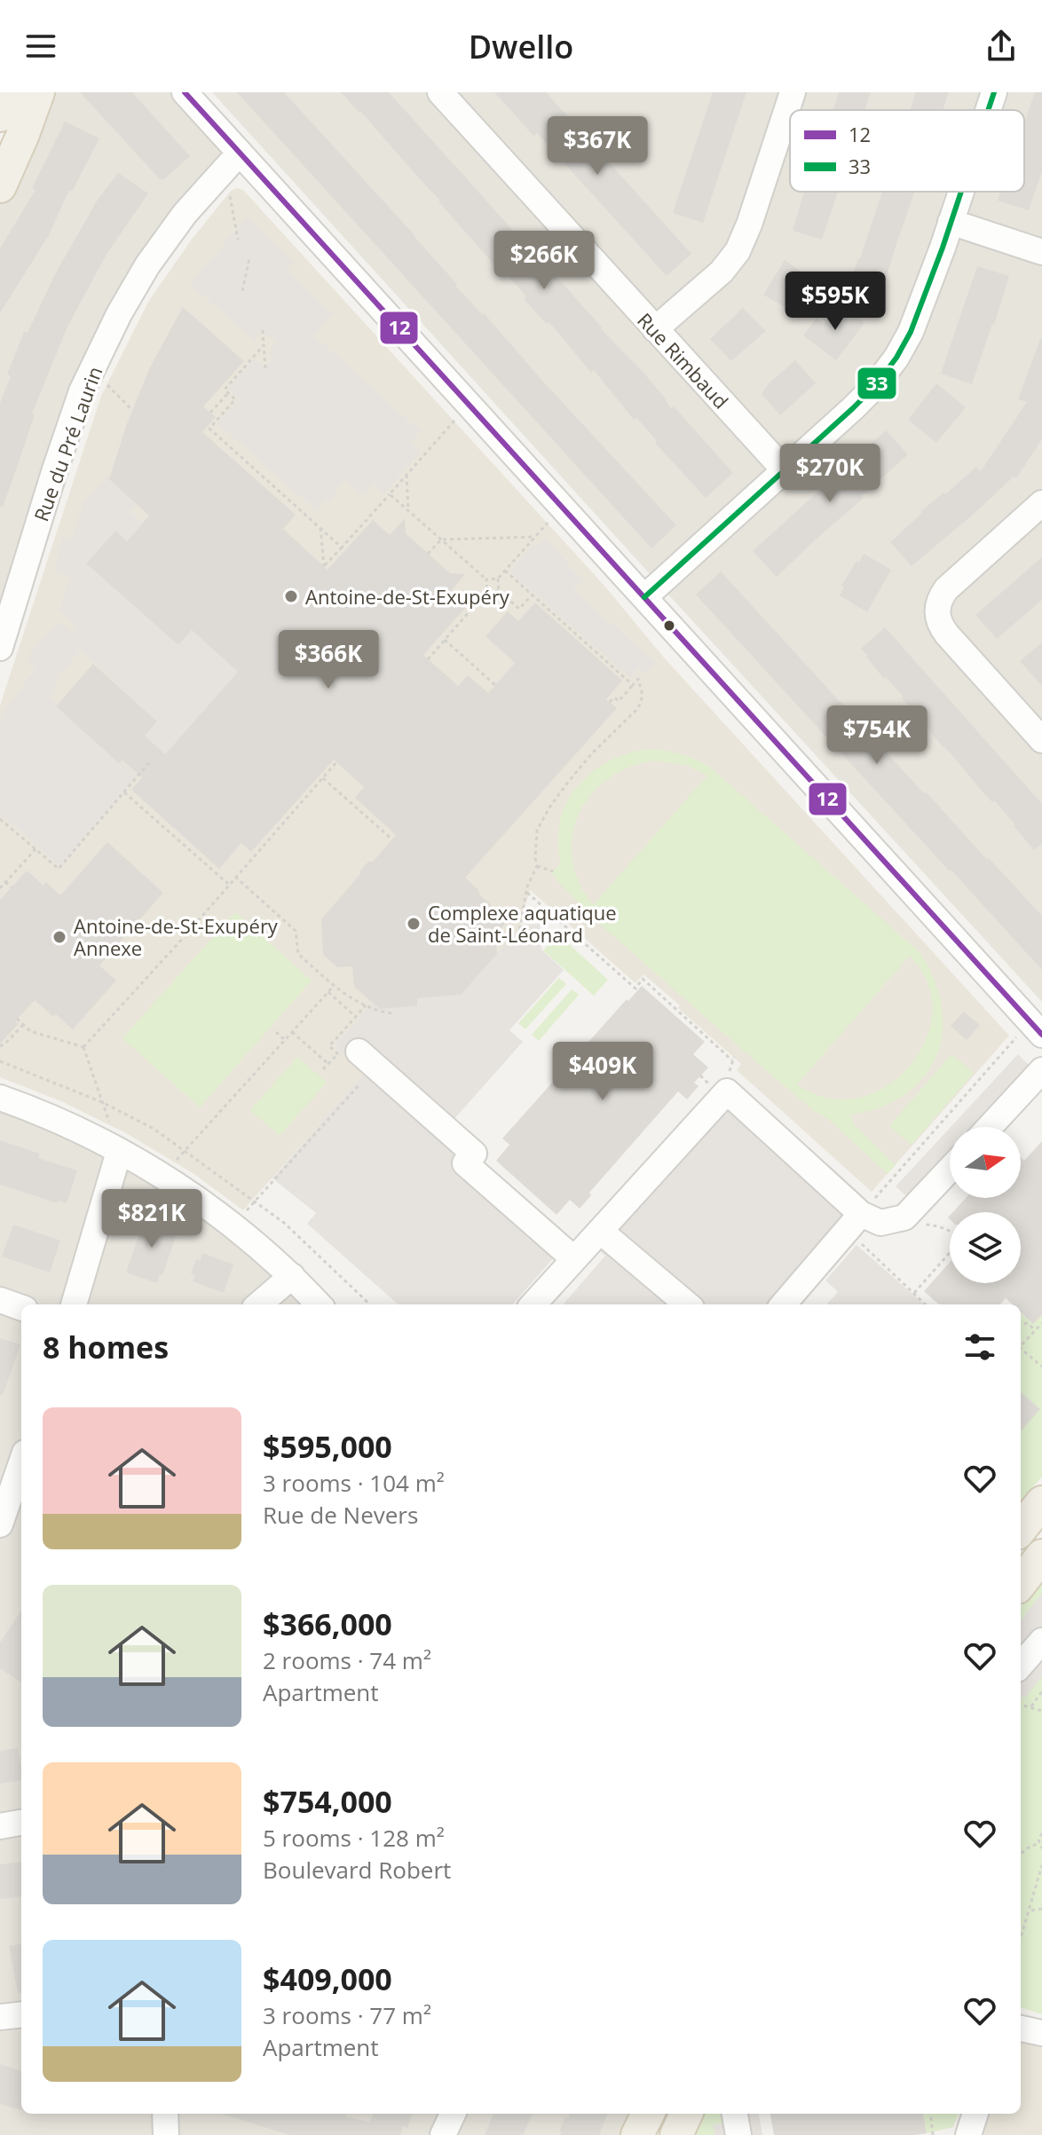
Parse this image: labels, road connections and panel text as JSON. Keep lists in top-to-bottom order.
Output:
{
  "streets": {
    "street": ["Rue Rimbaud", "Rue du Pré Laurin"]
  },
  "places": ["Antoine-de-St-Exupéry", "Complexe aquatique de Saint-Léonard", "Antoine-de-St-Exupéry Annexe"],
  "lines": ["transit line 12", "transit line 33"],
  "legend": ["12", "33"],
  "north": "right",
  "page": {
    "header": "Dwello",
    "price": [
      "$367K",
      "$266K",
      "$595K",
      "$270K",
      "$366K",
      "$754K",
      "$409K",
      "$821K"
    ],
    "heading": "8 homes",
    "list": [
      {
        "name": "$595,000",
        "note": "3 rooms · 104 m² · Rue de Nevers"
      },
      {
        "name": "$366,000",
        "note": "2 rooms · 74 m² · Apartment"
      },
      {
        "name": "$754,000",
        "note": "5 rooms · 128 m² · Boulevard Robert"
      },
      {
        "name": "$409,000",
        "note": "3 rooms · 77 m² · Apartment"
      }
    ]
  }
}
